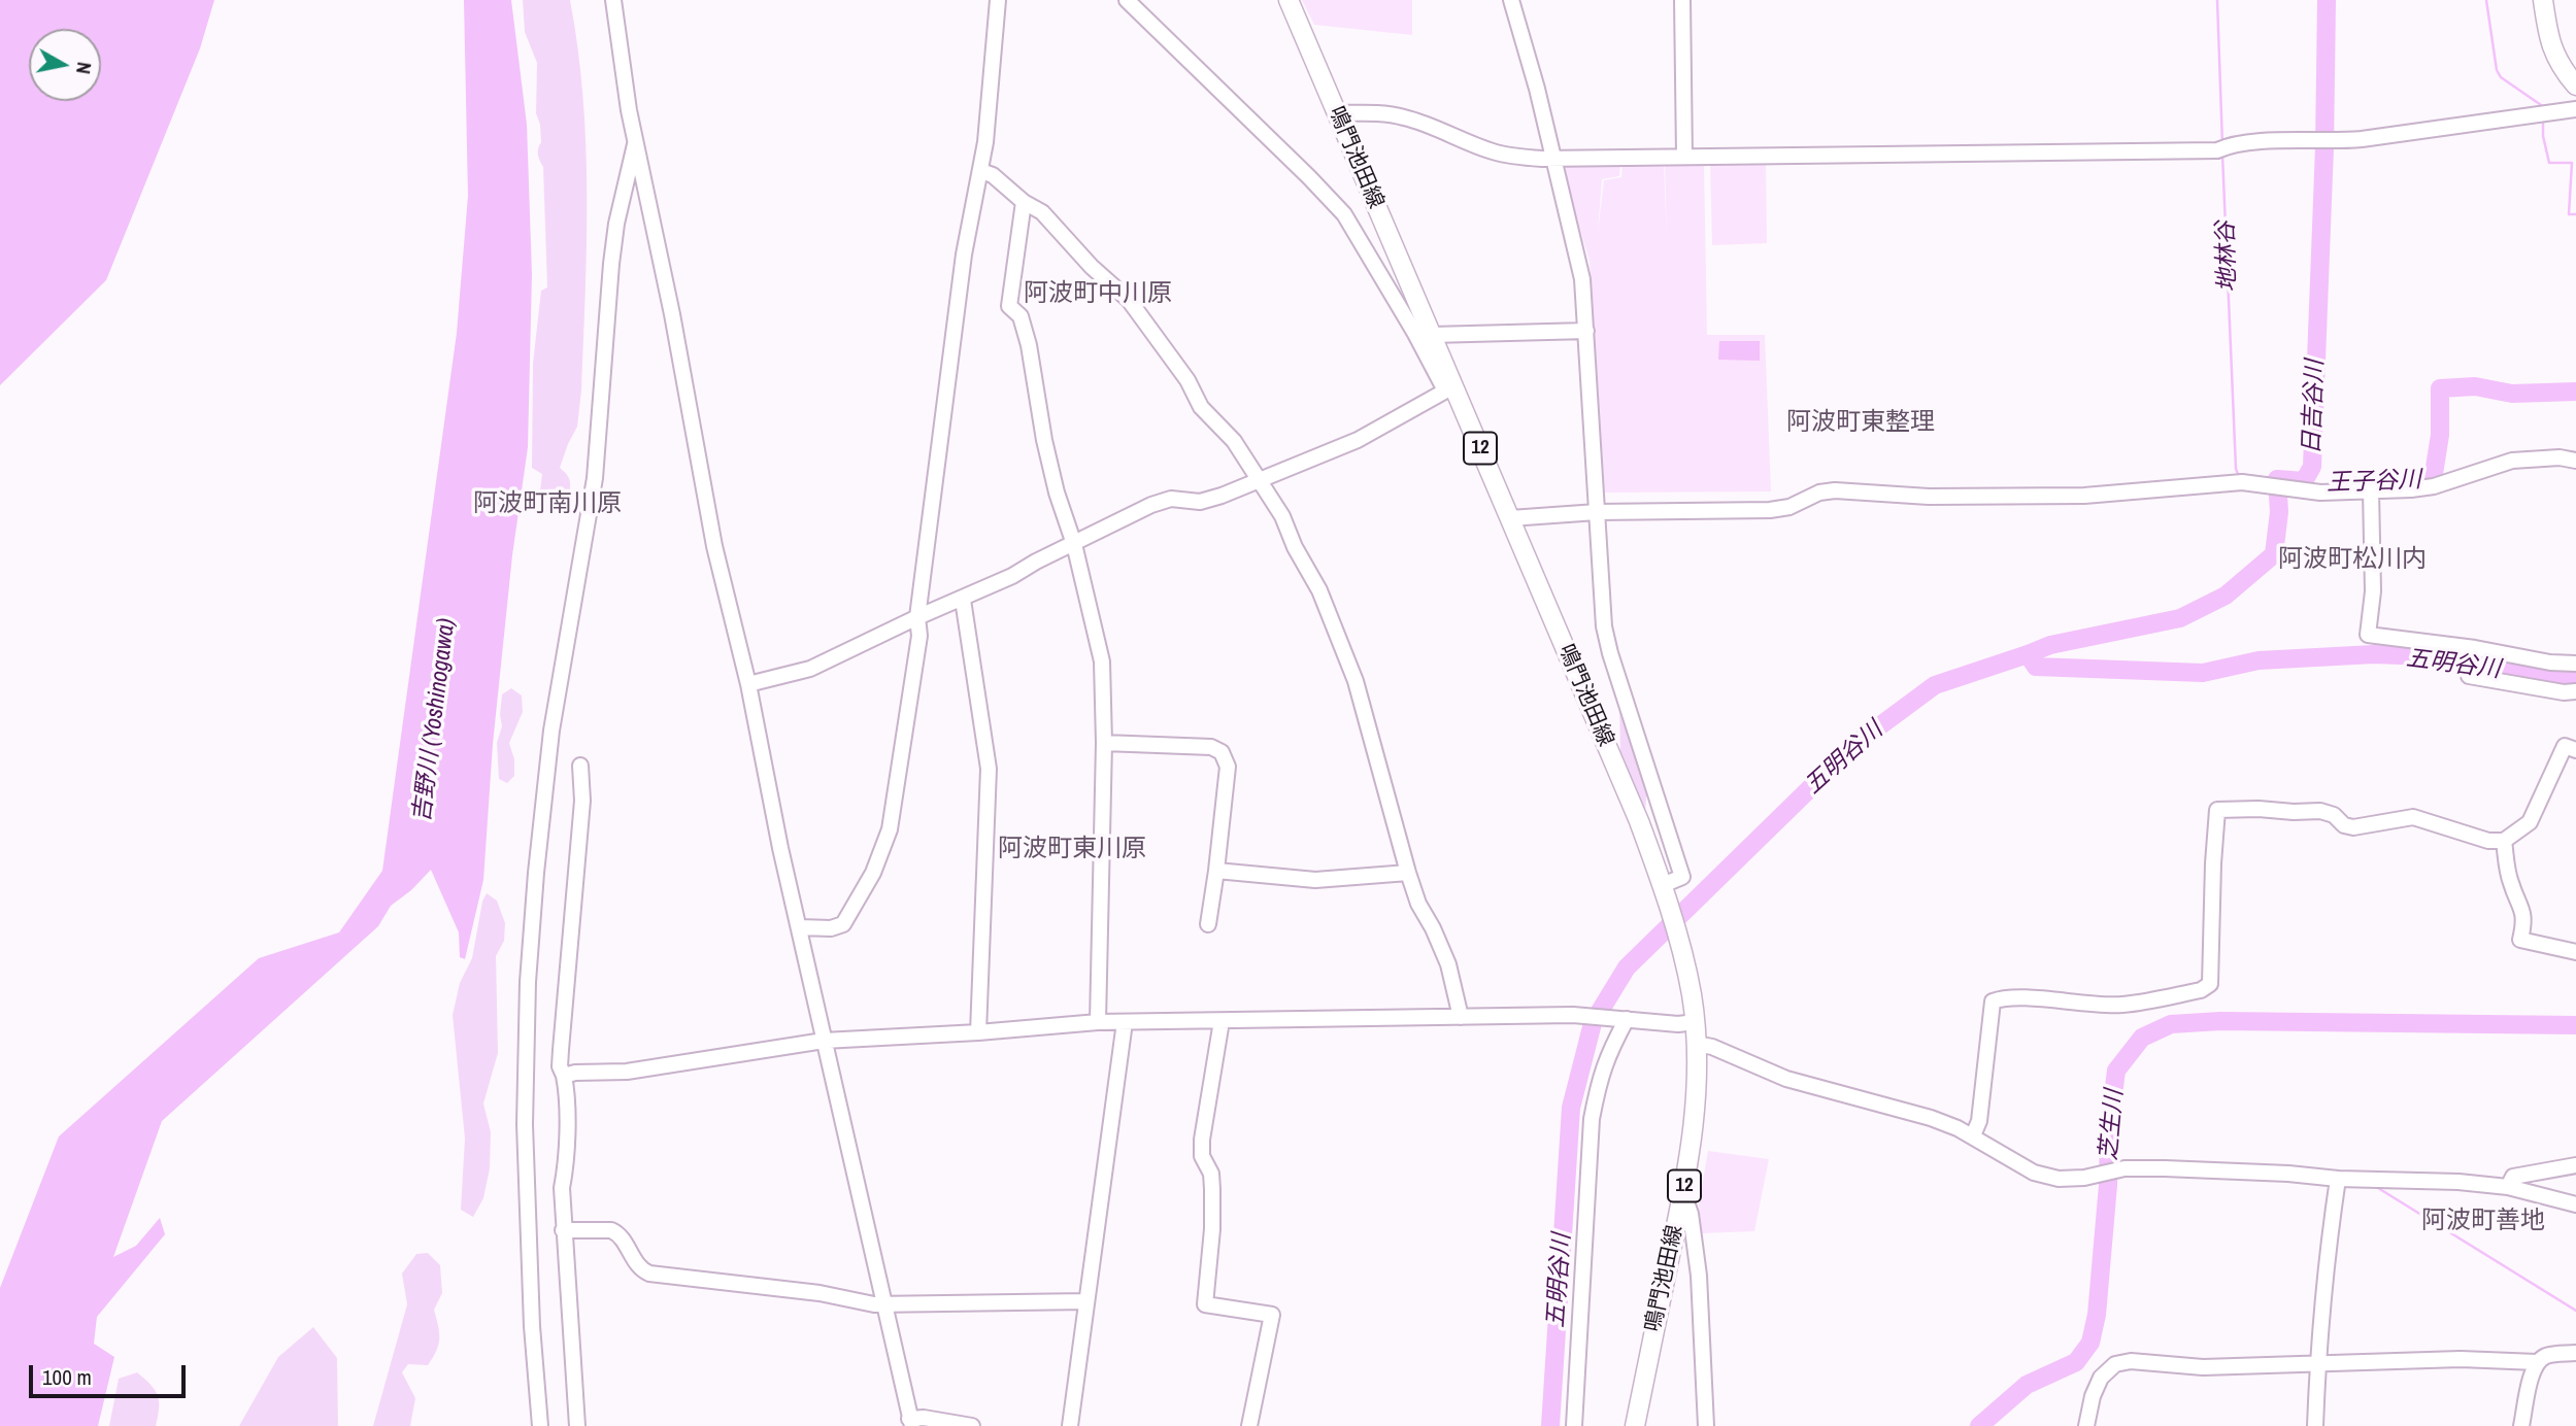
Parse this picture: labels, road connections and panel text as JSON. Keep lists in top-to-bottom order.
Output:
{
  "streets": {
    "main road": ["鳴門池田線", "12"]
  },
  "districts": [
    "阿波町中川原",
    "阿波町東整理",
    "阿波町南川原",
    "阿波町松川内",
    "阿波町東川原",
    "阿波町善地"
  ],
  "water": [
    "地林谷",
    "日吉谷川",
    "王子谷川",
    "五明谷川",
    "吉野川 (Yoshinogawa)",
    "芝生川"
  ],
  "scale_bar": "100 m",
  "north": "right"
}
